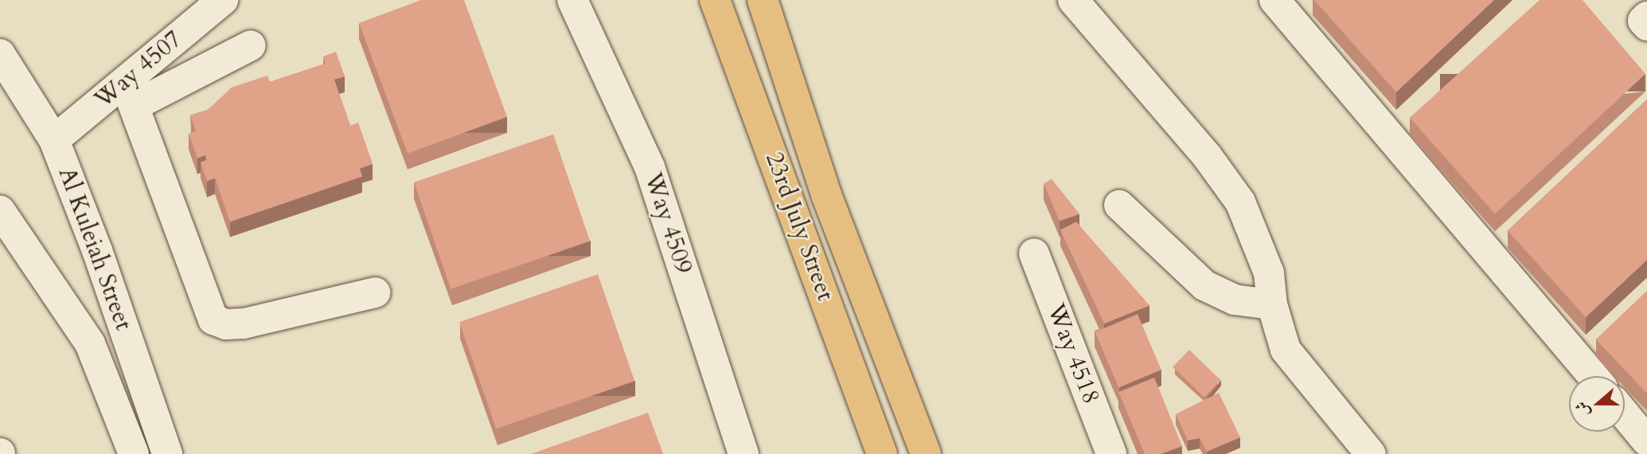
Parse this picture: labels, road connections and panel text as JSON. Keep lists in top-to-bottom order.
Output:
{
  "streets": {
    "main road": ["23rd July Street"],
    "street": [
      "Way 4507",
      "Way 4509",
      "Al Kuleiah Street",
      "Way 4518"
    ]
  },
  "crossings": [
    ["Way 4507", "Al Kuleiah Street"]
  ],
  "north": "left"
}
